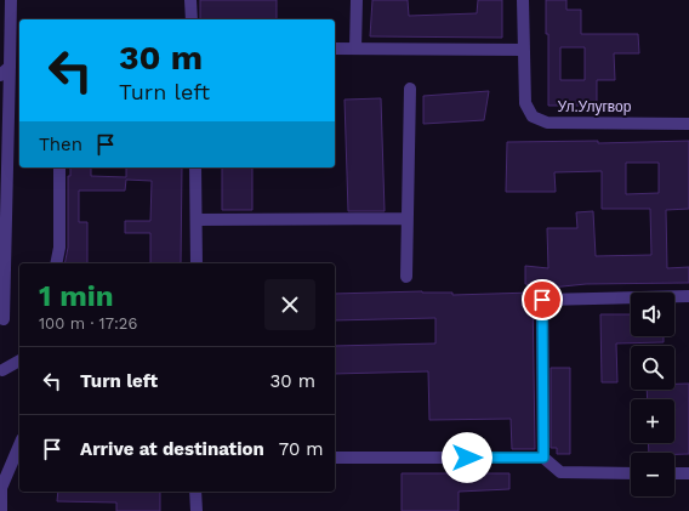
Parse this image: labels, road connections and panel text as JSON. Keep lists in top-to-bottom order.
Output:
{
  "streets": {
    "street": ["Ул.Улугвор"]
  },
  "page": {
    "turn": ["30 m", "Turn left"],
    "then": "Then",
    "heading": ["1 min", "100 m · 17:26"],
    "map_buttons": ["+", "−"],
    "list": [
      {
        "name": "Turn left",
        "value": "30 m"
      },
      {
        "name": "Arrive at destination",
        "value": "70 m"
      }
    ]
  }
}
